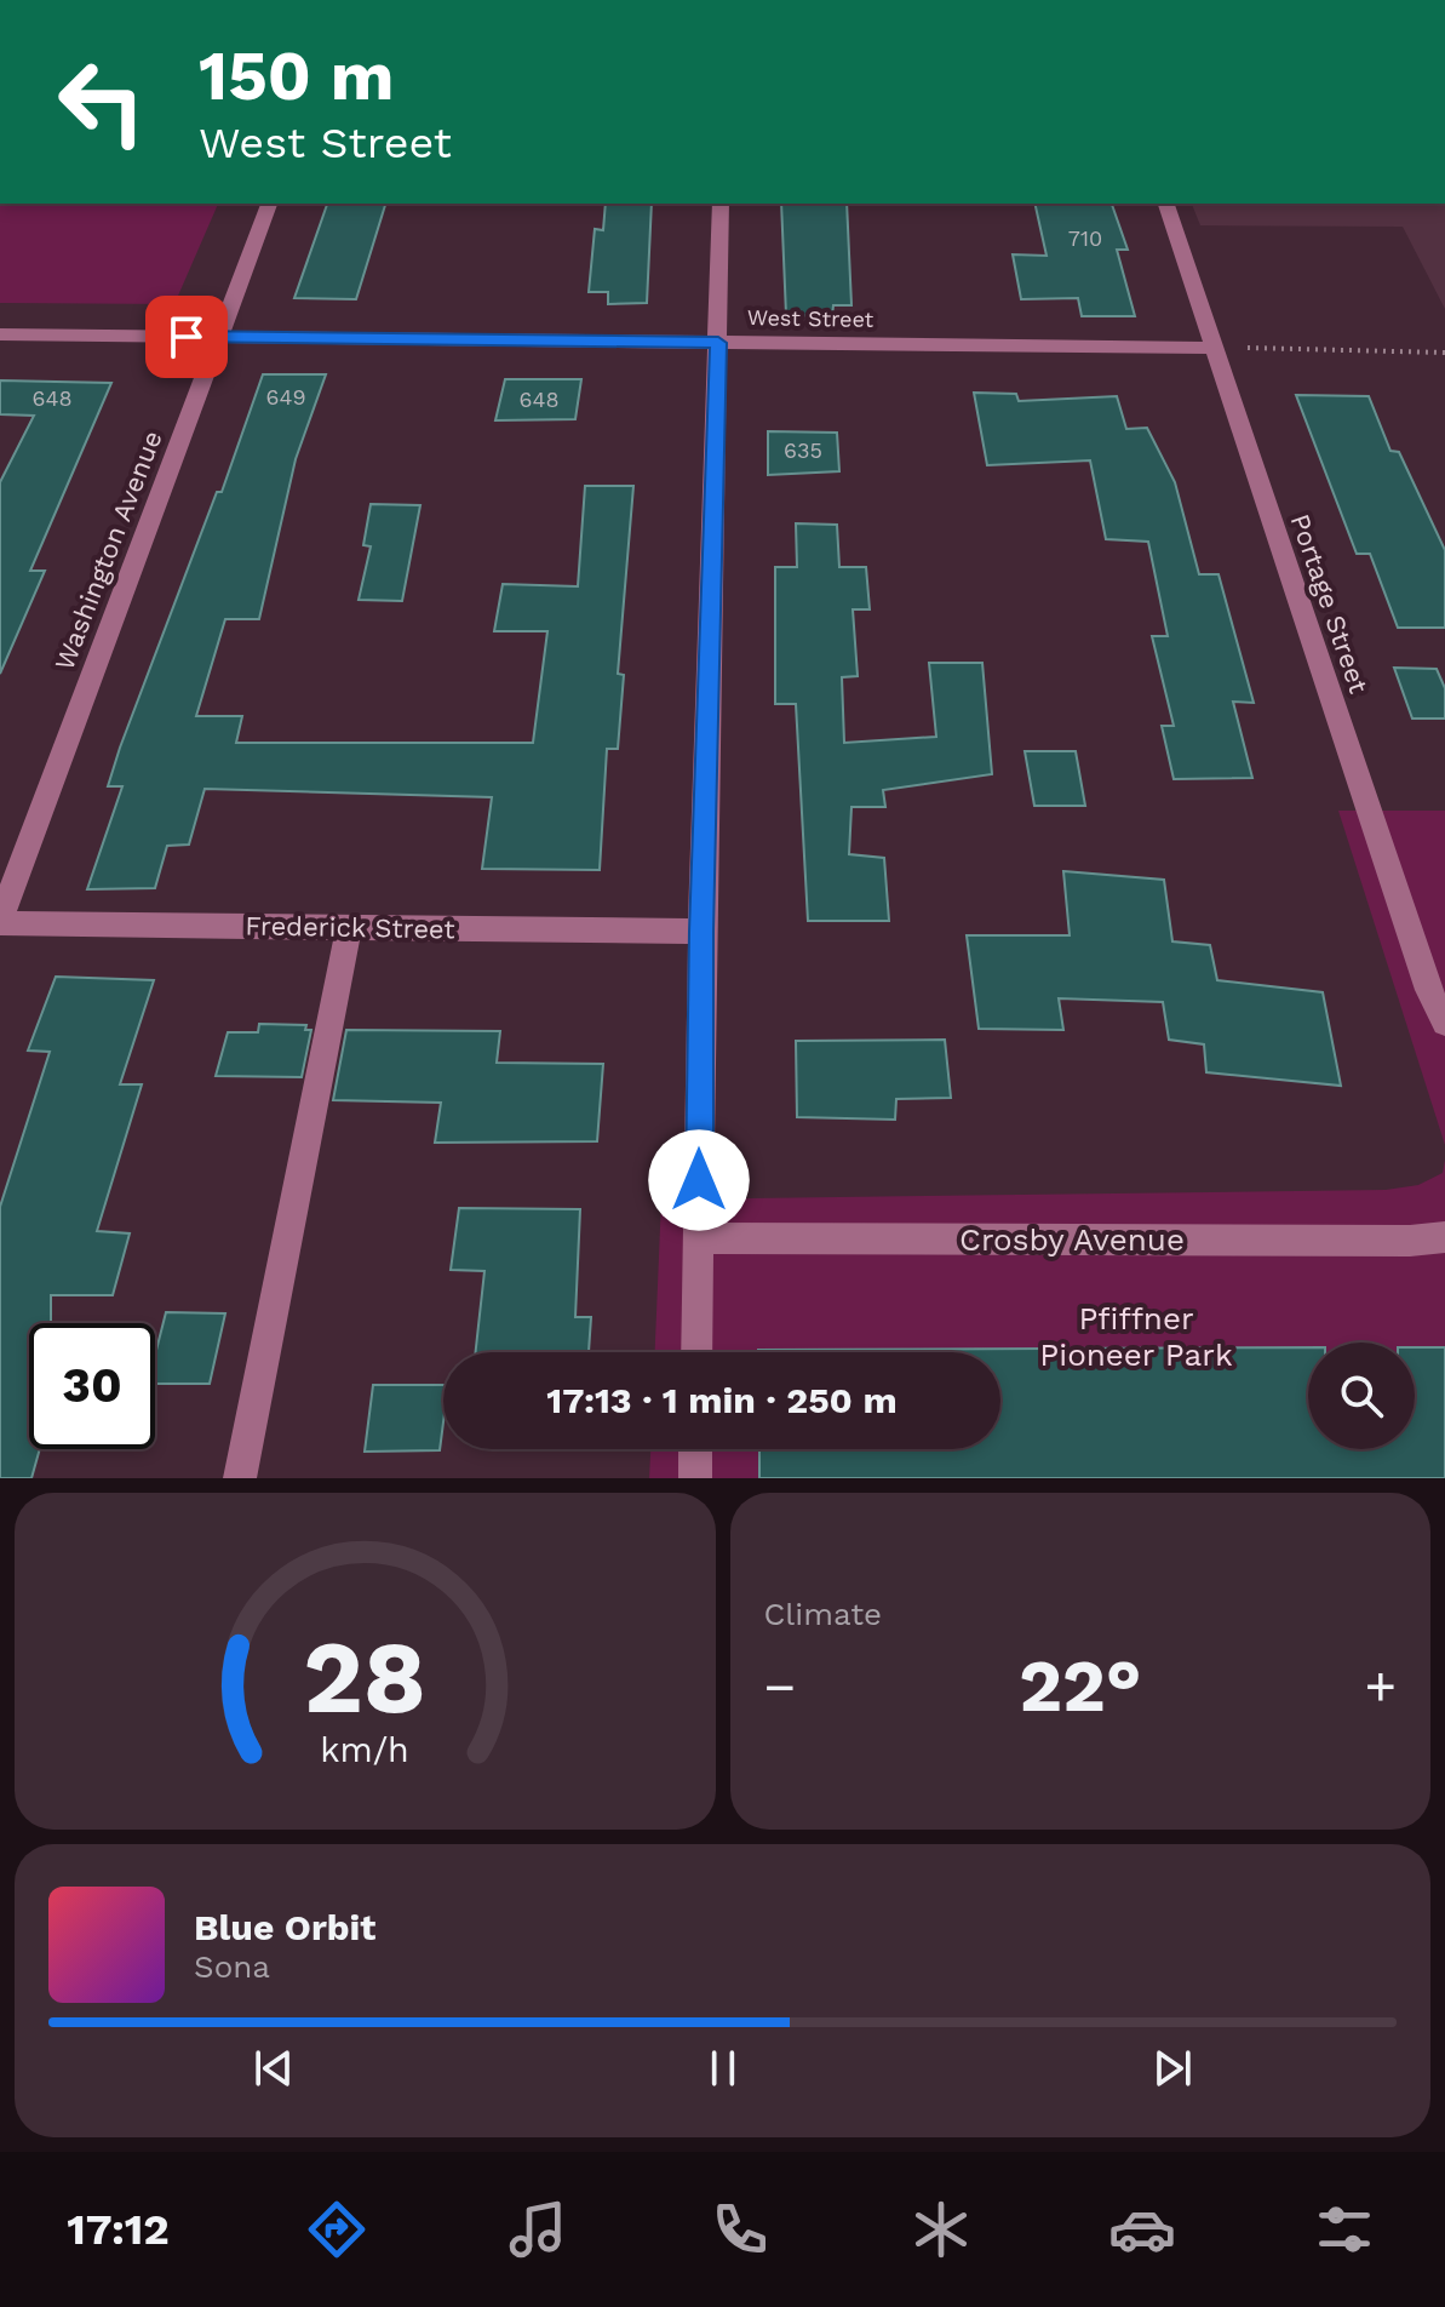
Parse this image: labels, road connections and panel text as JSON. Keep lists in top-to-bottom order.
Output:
{
  "streets": {
    "street": [
      "West Street",
      "Washington Avenue",
      "Portage Street",
      "Frederick Street",
      "Crosby Avenue"
    ]
  },
  "crossings": [
    ["West Street", "Washington Avenue"],
    ["West Street", "Portage Street"],
    ["Washington Avenue", "Frederick Street"]
  ],
  "parks": ["Pfiffner Pioneer Park"],
  "house_numbers": [
    "710",
    "649",
    "648",
    "648",
    "635"
  ],
  "page": {
    "turn": ["150 m", "West Street"],
    "limit": "30",
    "trip": "17:13 · 1 min · 250 m",
    "tile": "Climate",
    "heat": ["−", "22°", "+"],
    "song": ["Blue Orbit", "Sona"],
    "tabs": "17:12",
    "gauge": ["28", "km/h"]
  }
}
